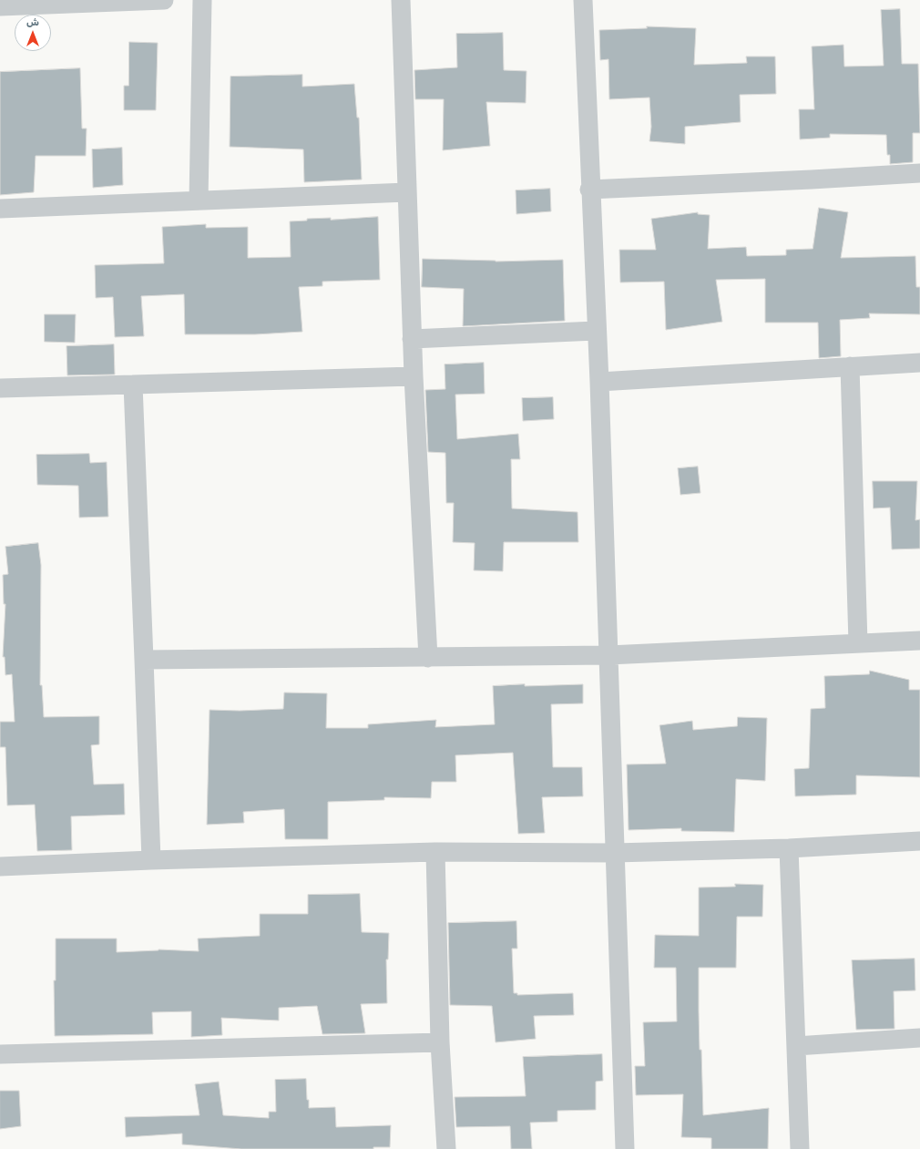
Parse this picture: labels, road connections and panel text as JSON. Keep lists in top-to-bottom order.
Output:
{
  "north": "top"
}
